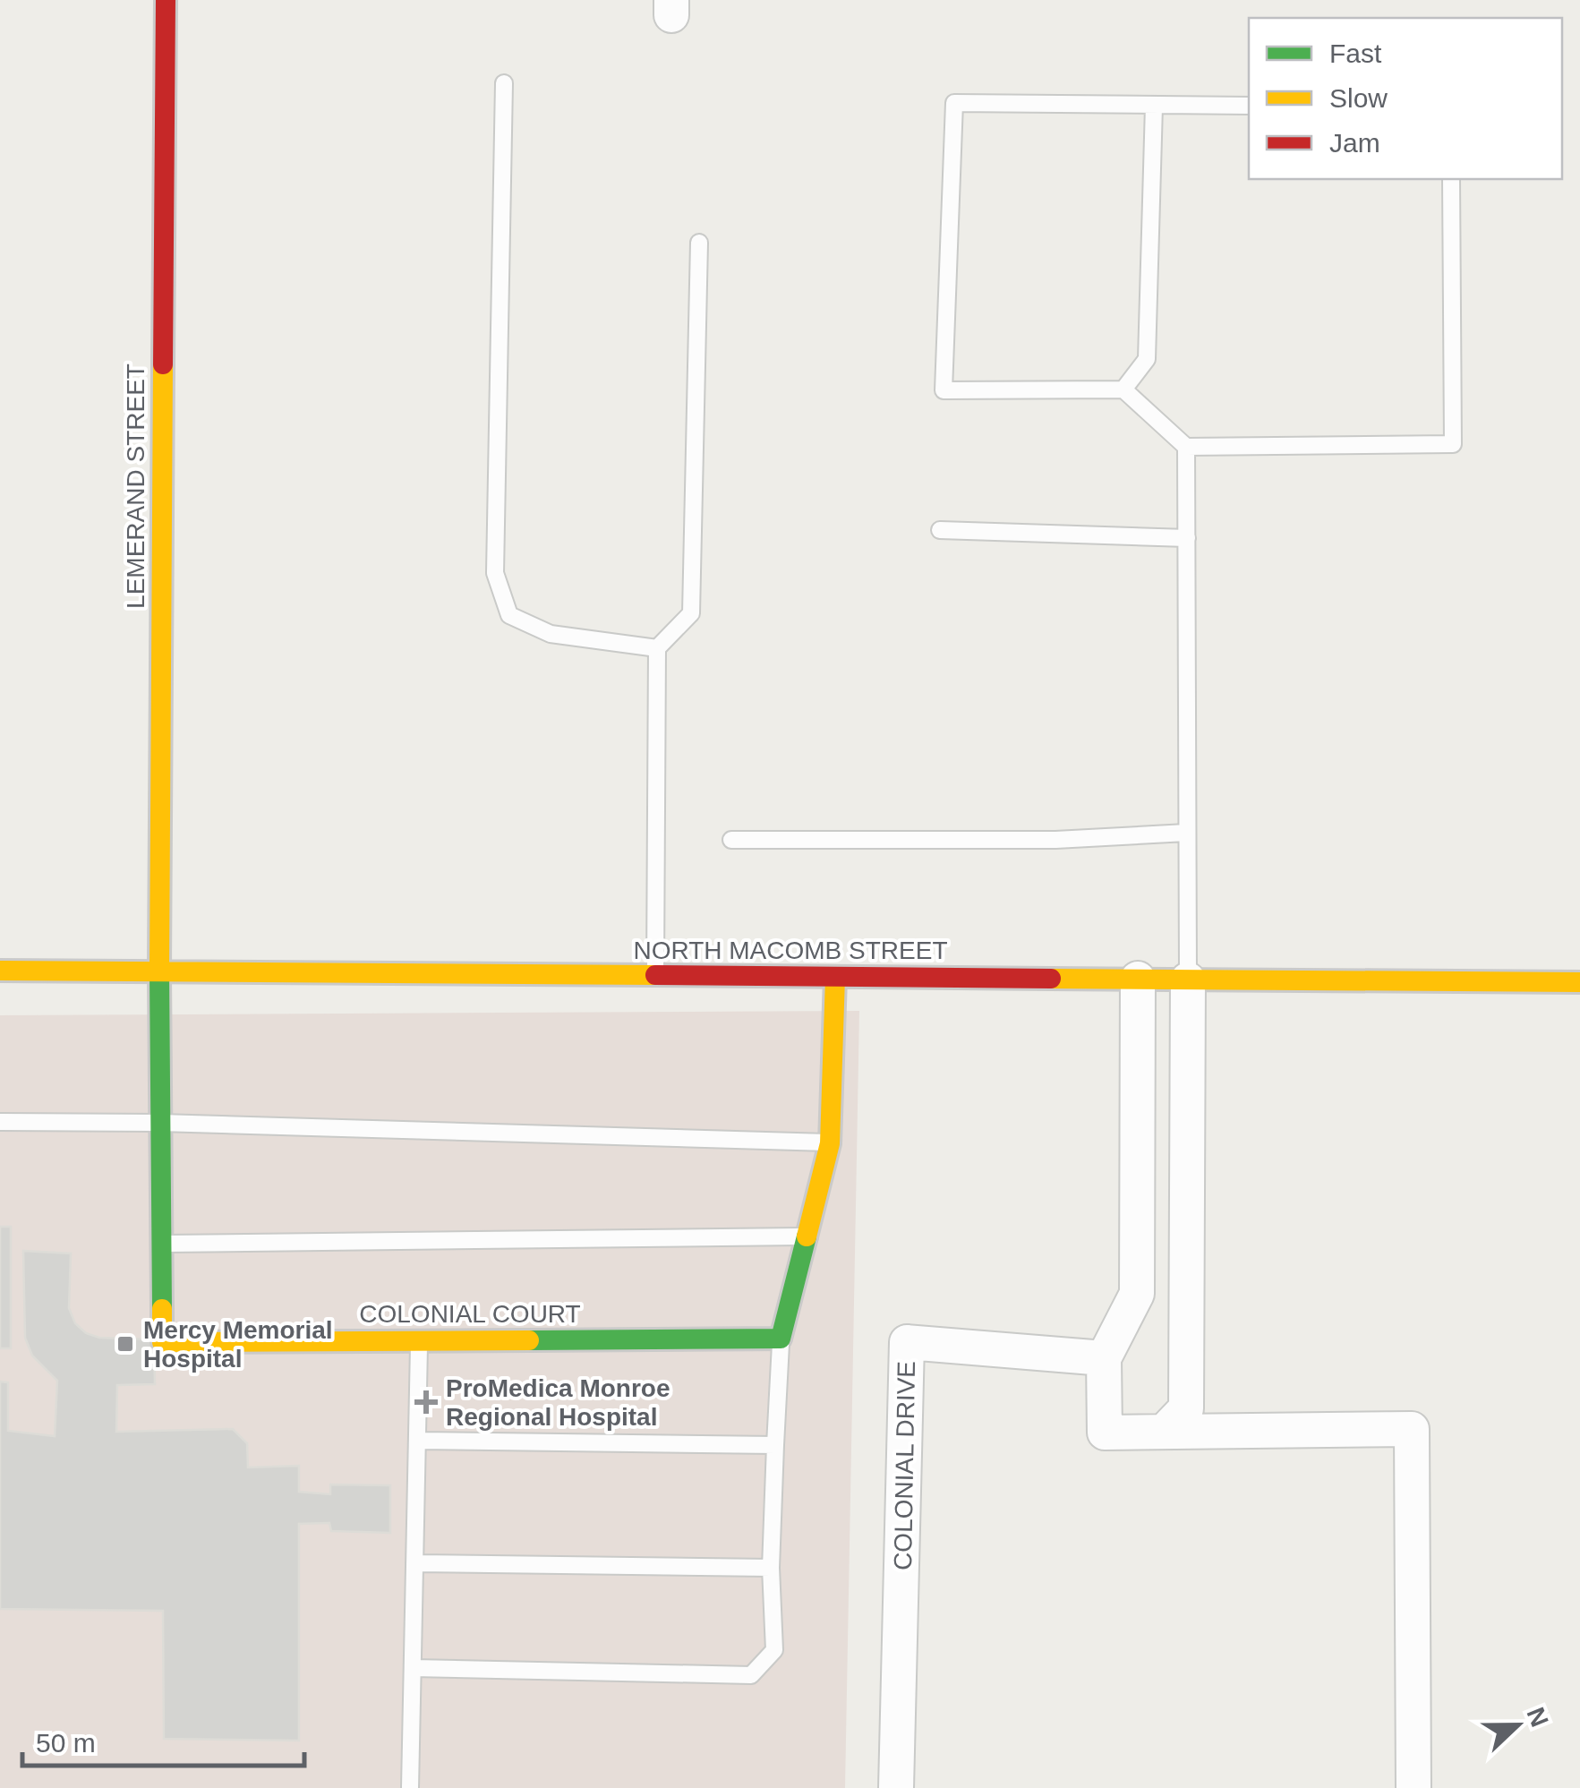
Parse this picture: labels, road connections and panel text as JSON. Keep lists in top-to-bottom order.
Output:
{
  "streets": {
    "street": [
      "LEMERAND STREET",
      "NORTH MACOMB STREET",
      "COLONIAL COURT",
      "COLONIAL DRIVE"
    ]
  },
  "crossings": [
    ["LEMERAND STREET", "NORTH MACOMB STREET"],
    ["LEMERAND STREET", "COLONIAL COURT"],
    ["NORTH MACOMB STREET", "COLONIAL COURT"]
  ],
  "places": {
    "transit": ["Mercy Memorial Hospital"],
    "health": ["ProMedica Monroe Regional Hospital"]
  },
  "legend": ["Fast", "Slow", "Jam"],
  "scale_bar": "50 m",
  "north": "right"
}
